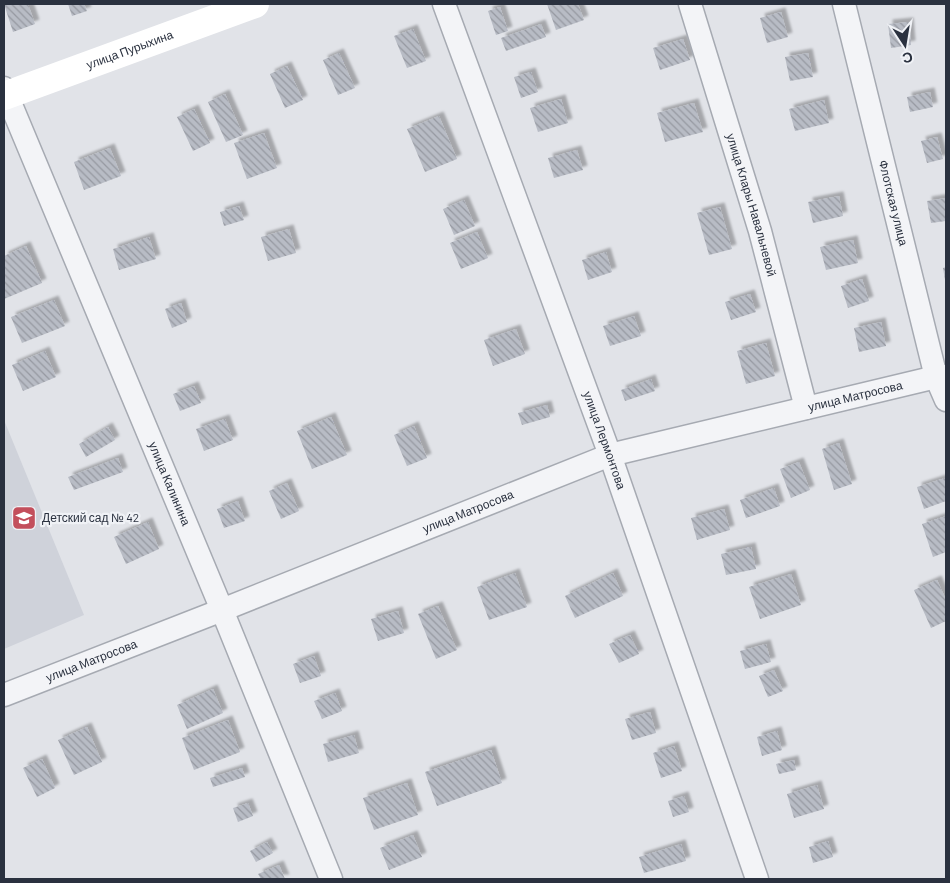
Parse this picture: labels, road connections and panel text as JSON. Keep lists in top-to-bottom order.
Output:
{
  "streets": {
    "street": [
      "улица Пурыхина",
      "Флотская улица",
      "улица Клары Навальневой",
      "улица Матросова",
      "улица Лермонтова",
      "улица Калинина"
    ]
  },
  "crossings": [
    ["улица Пурыхина", "улица Калинина"],
    ["Флотская улица", "улица Матросова"],
    ["улица Клары Навальневой", "улица Матросова"],
    ["улица Матросова", "улица Лермонтова"],
    ["улица Матросова", "улица Калинина"]
  ],
  "places": {
    "school or university": ["Детский сад № 42"]
  },
  "north": "bottom"
}
